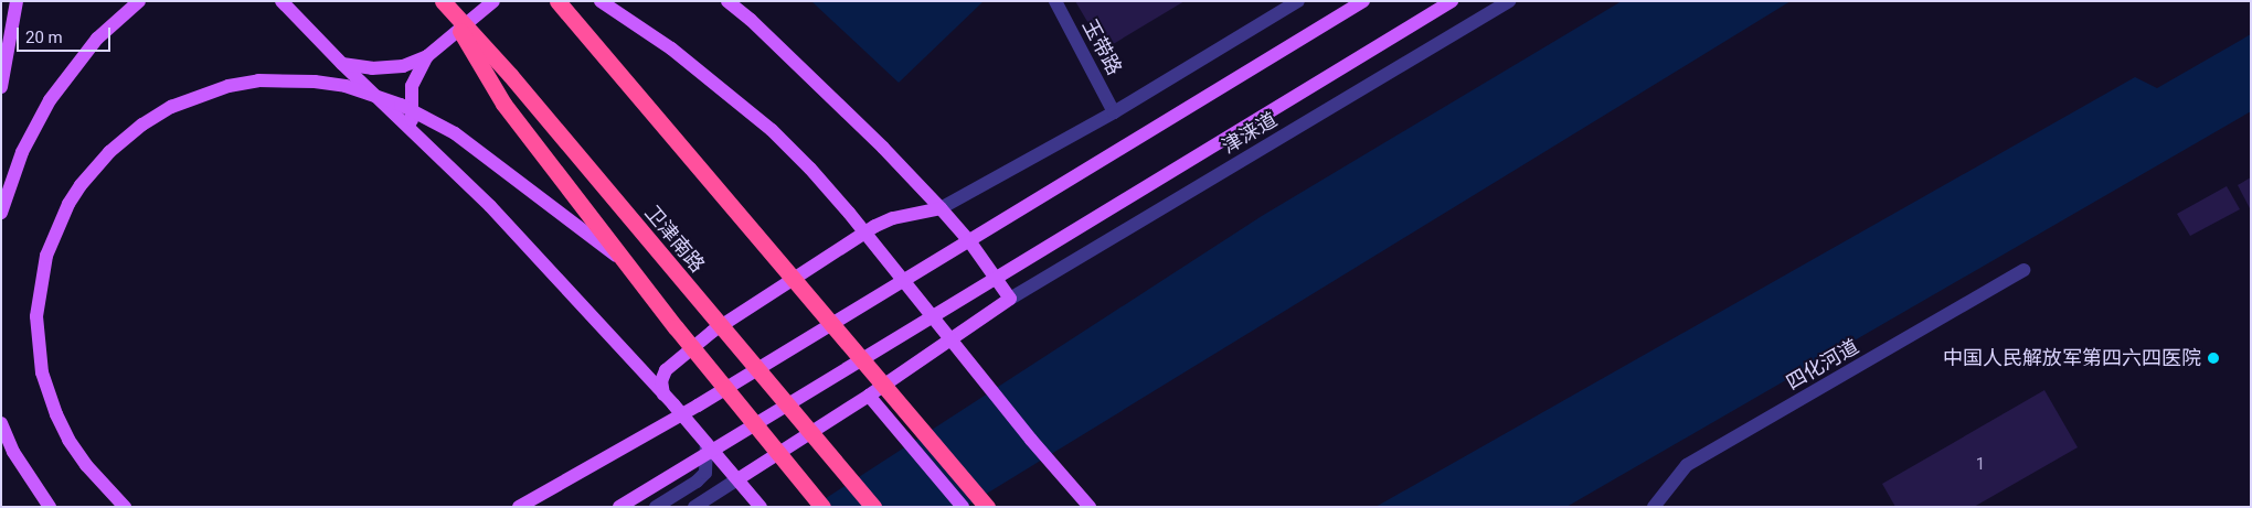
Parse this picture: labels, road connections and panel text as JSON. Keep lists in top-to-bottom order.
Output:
{
  "streets": {
    "highway": ["卫津南路"],
    "street": ["玉带路", "津涞道", "四化河道"]
  },
  "places": ["中国人民解放军第四六四医院"],
  "house_numbers": ["1"],
  "scale_bar": "20 m"
}
